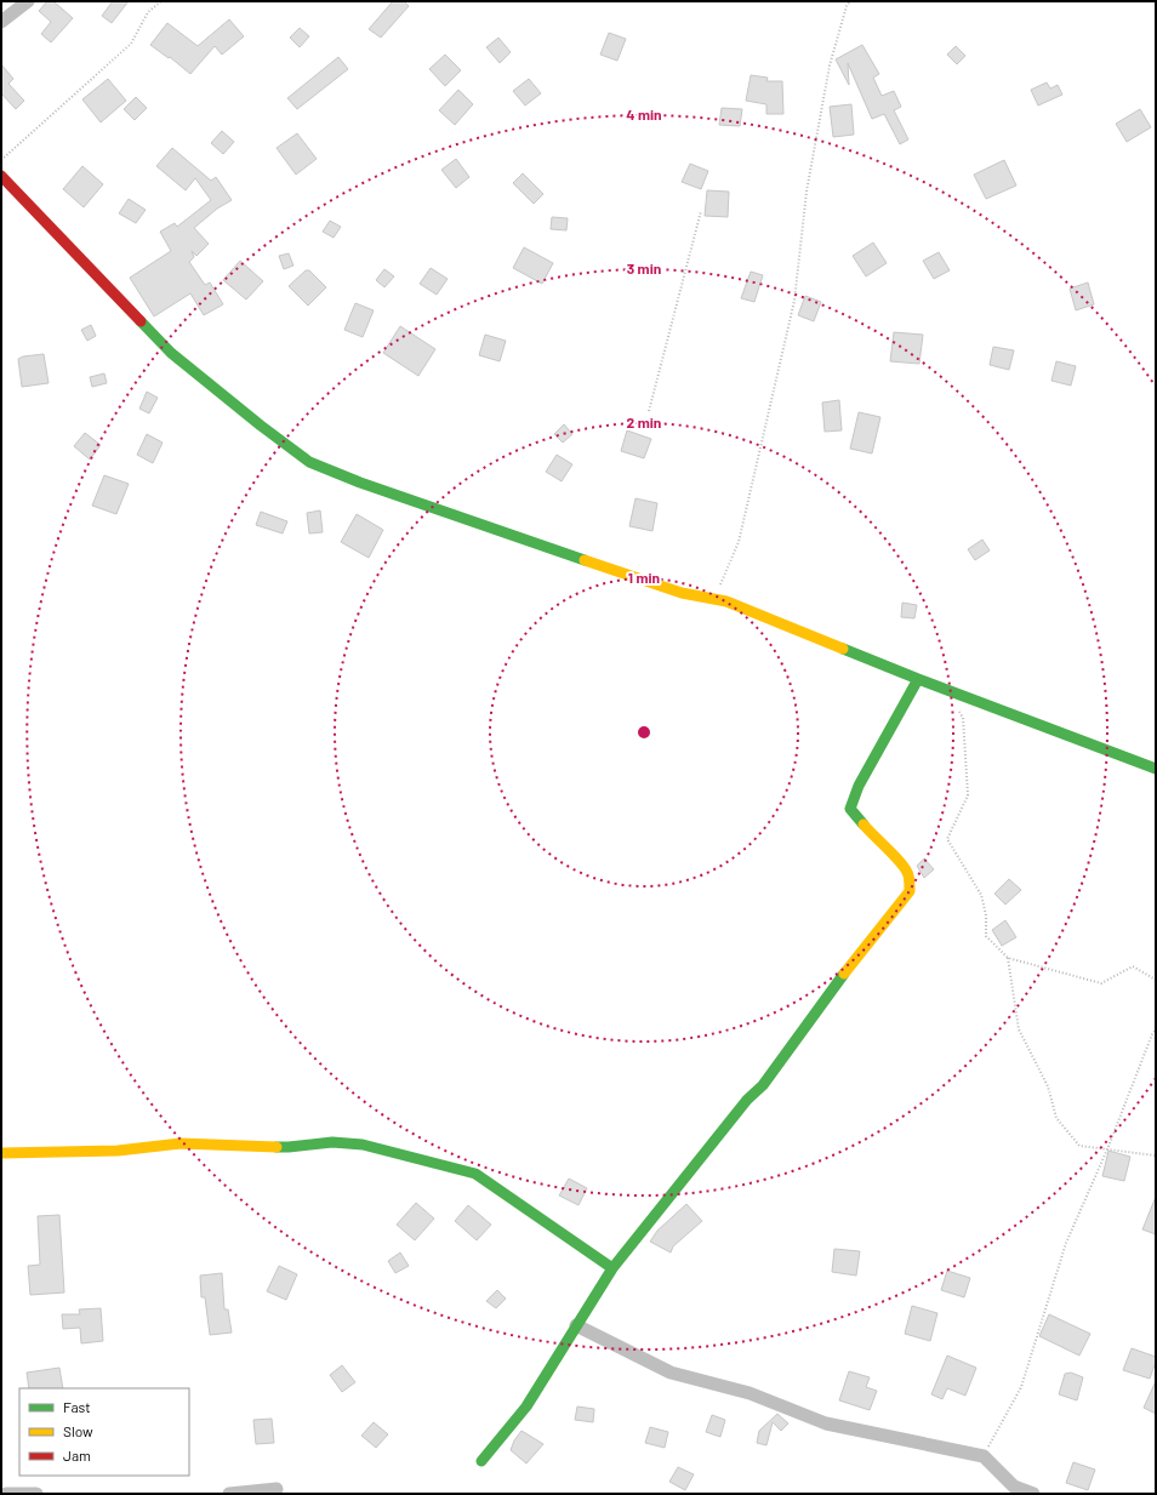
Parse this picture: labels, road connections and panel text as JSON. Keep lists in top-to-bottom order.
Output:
{
  "legend": ["Fast", "Slow", "Jam"],
  "rings": [
    "4 min",
    "3 min",
    "2 min",
    "1 min"
  ]
}
